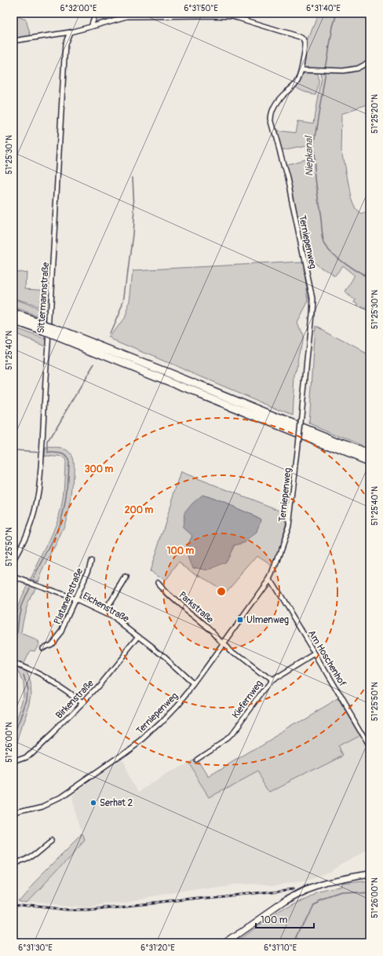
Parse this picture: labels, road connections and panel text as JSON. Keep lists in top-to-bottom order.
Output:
{
  "streets": {
    "street": [
      "Terniepenweg",
      "Sittermannstraße",
      "Platanenstraße",
      "Eichenstraße",
      "Parkstraße",
      "Am Hoschenhof",
      "Birkenstraße",
      "Kiefernweg"
    ]
  },
  "crossings": [
    ["Terniepenweg", "Sittermannstraße"],
    ["Terniepenweg", "Eichenstraße"],
    ["Terniepenweg", "Parkstraße"],
    ["Terniepenweg", "Am Hoschenhof"],
    ["Platanenstraße", "Eichenstraße"],
    ["Eichenstraße", "Birkenstraße"],
    ["Am Hoschenhof", "Kiefernweg"]
  ],
  "water": ["Niepkanal"],
  "places": {
    "transit": ["Ulmenweg"],
    "other": ["Serhat 2"]
  },
  "scale_bar": "100 m",
  "coordinates": [
    "6°32'00\"E",
    "6°31'50\"E",
    "6°31'40\"E",
    "51°25'20\"N",
    "51°25'30\"N",
    "51°25'40\"N",
    "51°25'50\"N",
    "51°26'00\"N",
    "6°31'30\"E",
    "6°31'20\"E",
    "6°31'10\"E"
  ],
  "rings": ["300 m", "200 m", "100 m"]
}
